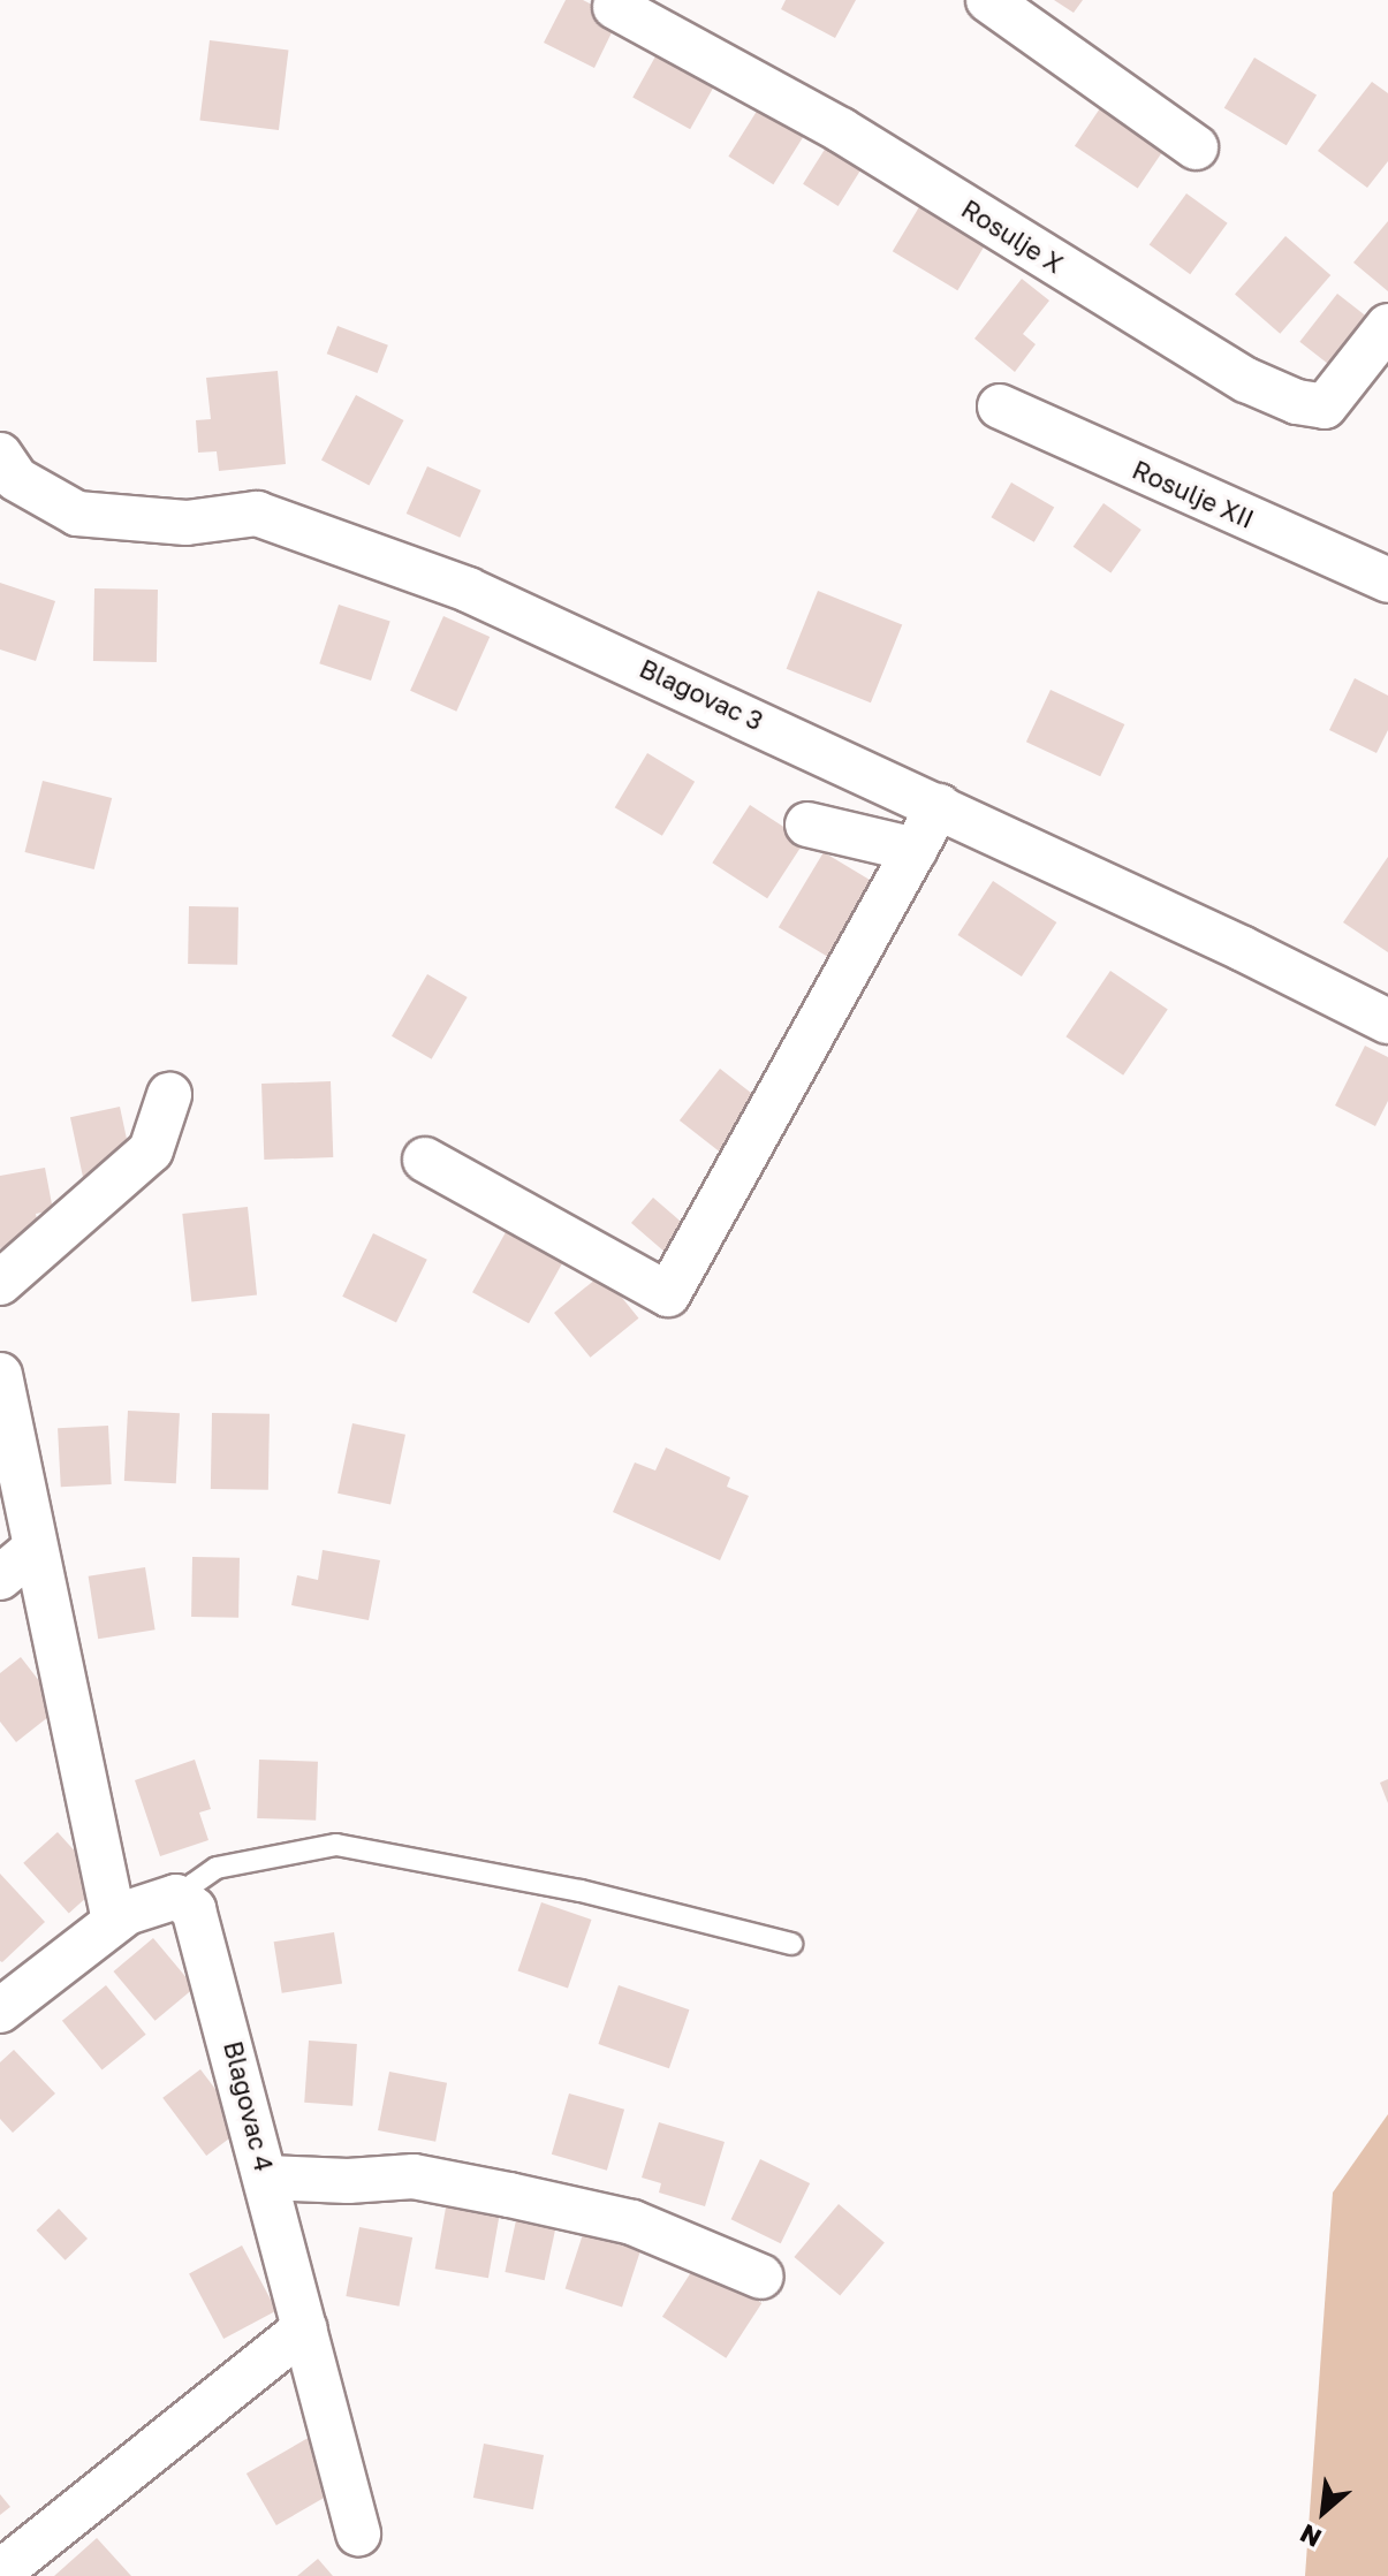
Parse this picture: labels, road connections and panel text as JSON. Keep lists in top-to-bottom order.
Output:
{
  "streets": {
    "street": [
      "Rosulje X",
      "Rosulje XII",
      "Blagovac 3",
      "Blagovac 4"
    ]
  },
  "north": "bottom left"
}
